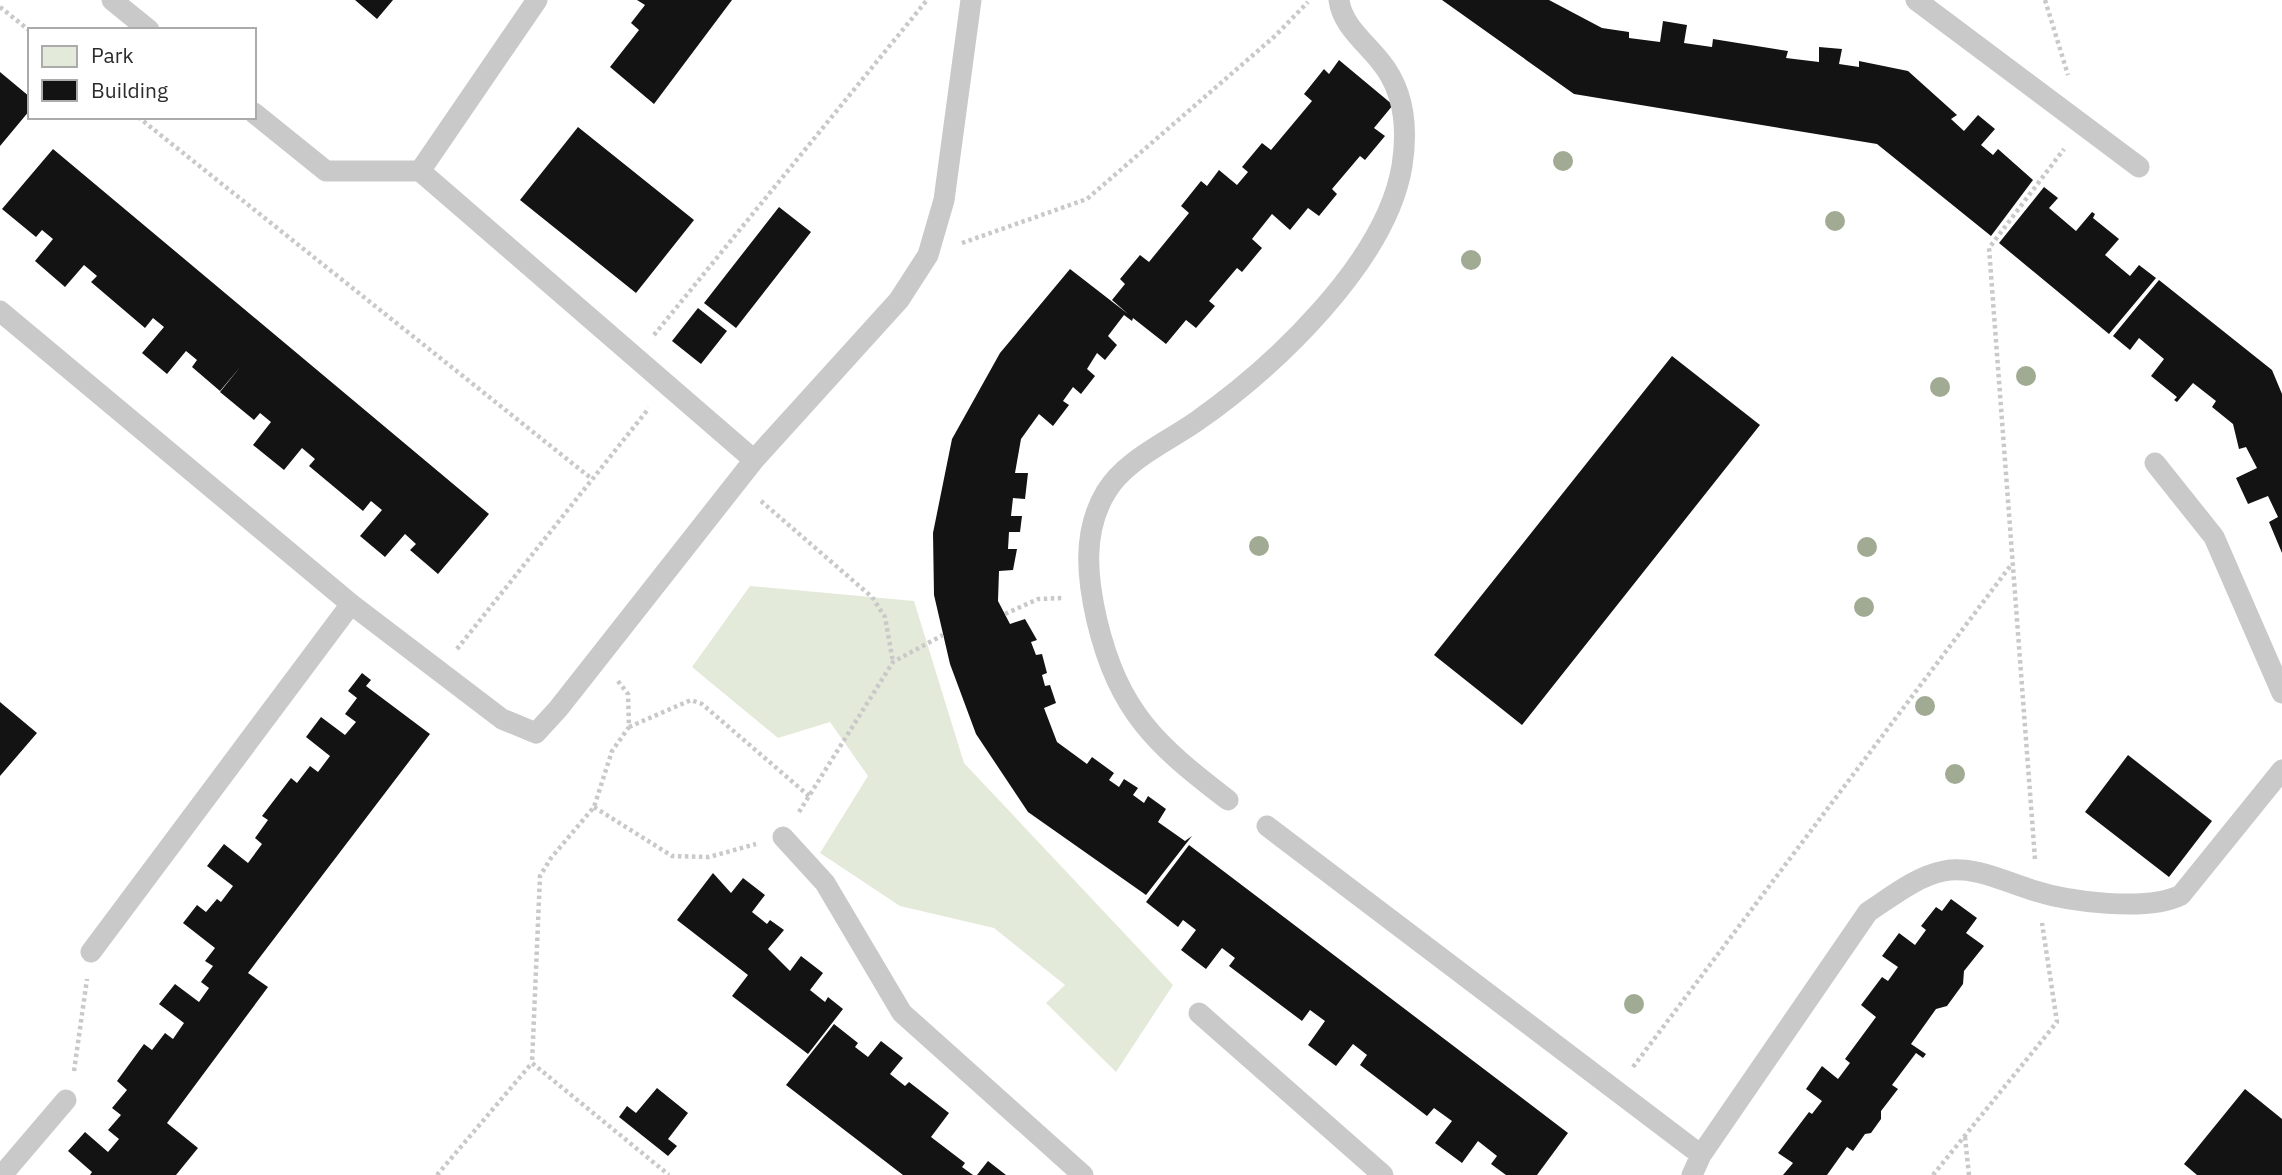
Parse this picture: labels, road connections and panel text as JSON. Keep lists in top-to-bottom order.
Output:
{
  "legend": ["Park", "Building"]
}
